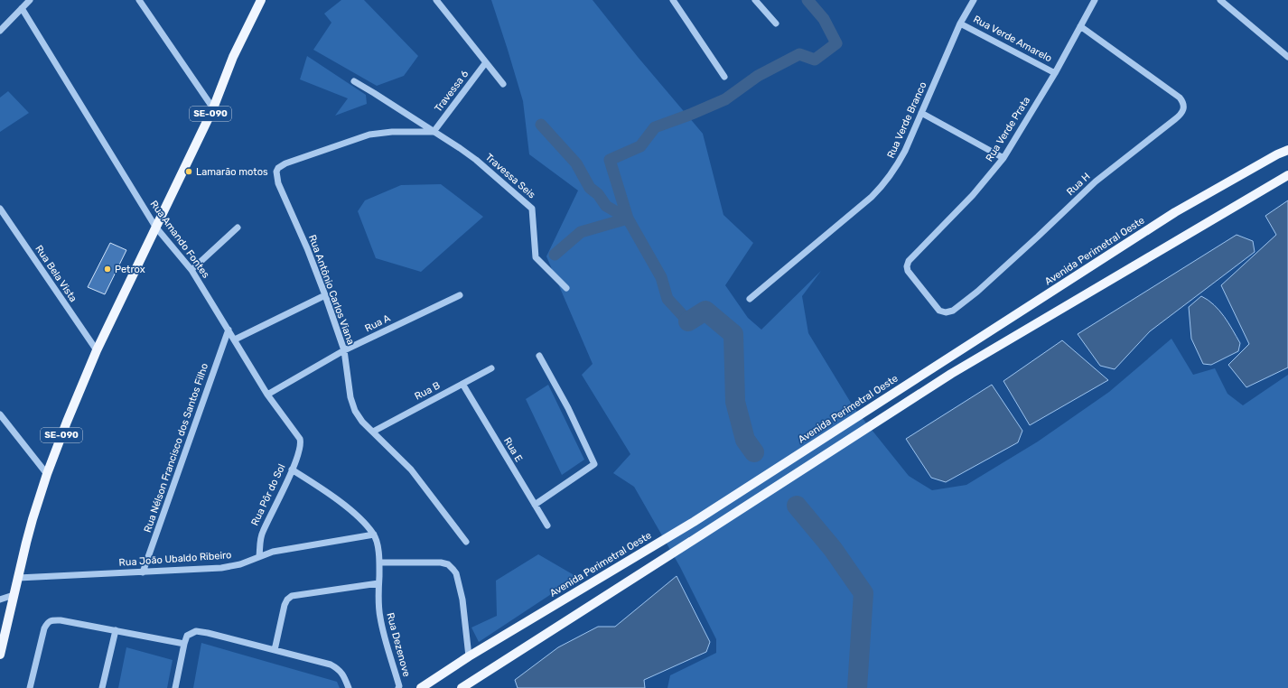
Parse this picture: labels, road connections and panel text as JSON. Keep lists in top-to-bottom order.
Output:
{
  "streets": {
    "main road": ["SE-090", "Avenida Perimetral Oeste"],
    "street": [
      "Rua Verde Amarelo",
      "Travessa 6",
      "Rua Verde Branco",
      "Rua Verde Prata",
      "Travessa Seis",
      "Rua H",
      "Rua Amando Fontes",
      "Rua Bela Vista",
      "Rua Antônio Carlos Viana",
      "Rua A",
      "Rua B",
      "Rua Nélson Francisco dos Santos Filho",
      "Rua E",
      "Rua Pôr do Sol",
      "Rua João Ubaldo Ribeiro",
      "Rua Dezenove"
    ]
  },
  "crossings": [
    ["Rua Verde Amarelo", "Rua Verde Branco"],
    ["Rua Verde Amarelo", "Rua Verde Prata"],
    ["Travessa 6", "Travessa Seis"],
    ["Travessa 6", "Rua Antônio Carlos Viana"],
    ["SE-090", "Rua Amando Fontes"],
    ["SE-090", "Rua Bela Vista"],
    ["SE-090", "Rua João Ubaldo Ribeiro"],
    ["Rua Verde Prata", "Rua H"],
    ["Travessa Seis", "Rua Antônio Carlos Viana"],
    ["Rua Amando Fontes", "Rua A"],
    ["Rua Amando Fontes", "Rua Nélson Francisco dos Santos Filho"],
    ["Rua Amando Fontes", "Rua Pôr do Sol"],
    ["Rua Antônio Carlos Viana", "Rua A"],
    ["Rua Antônio Carlos Viana", "Rua B"],
    ["Rua B", "Rua E"],
    ["Rua Nélson Francisco dos Santos Filho", "Rua João Ubaldo Ribeiro"],
    ["Rua Pôr do Sol", "Rua João Ubaldo Ribeiro"],
    ["Rua João Ubaldo Ribeiro", "Rua Dezenove"]
  ],
  "places": ["Lamarão motos", "Petrox"]
}
